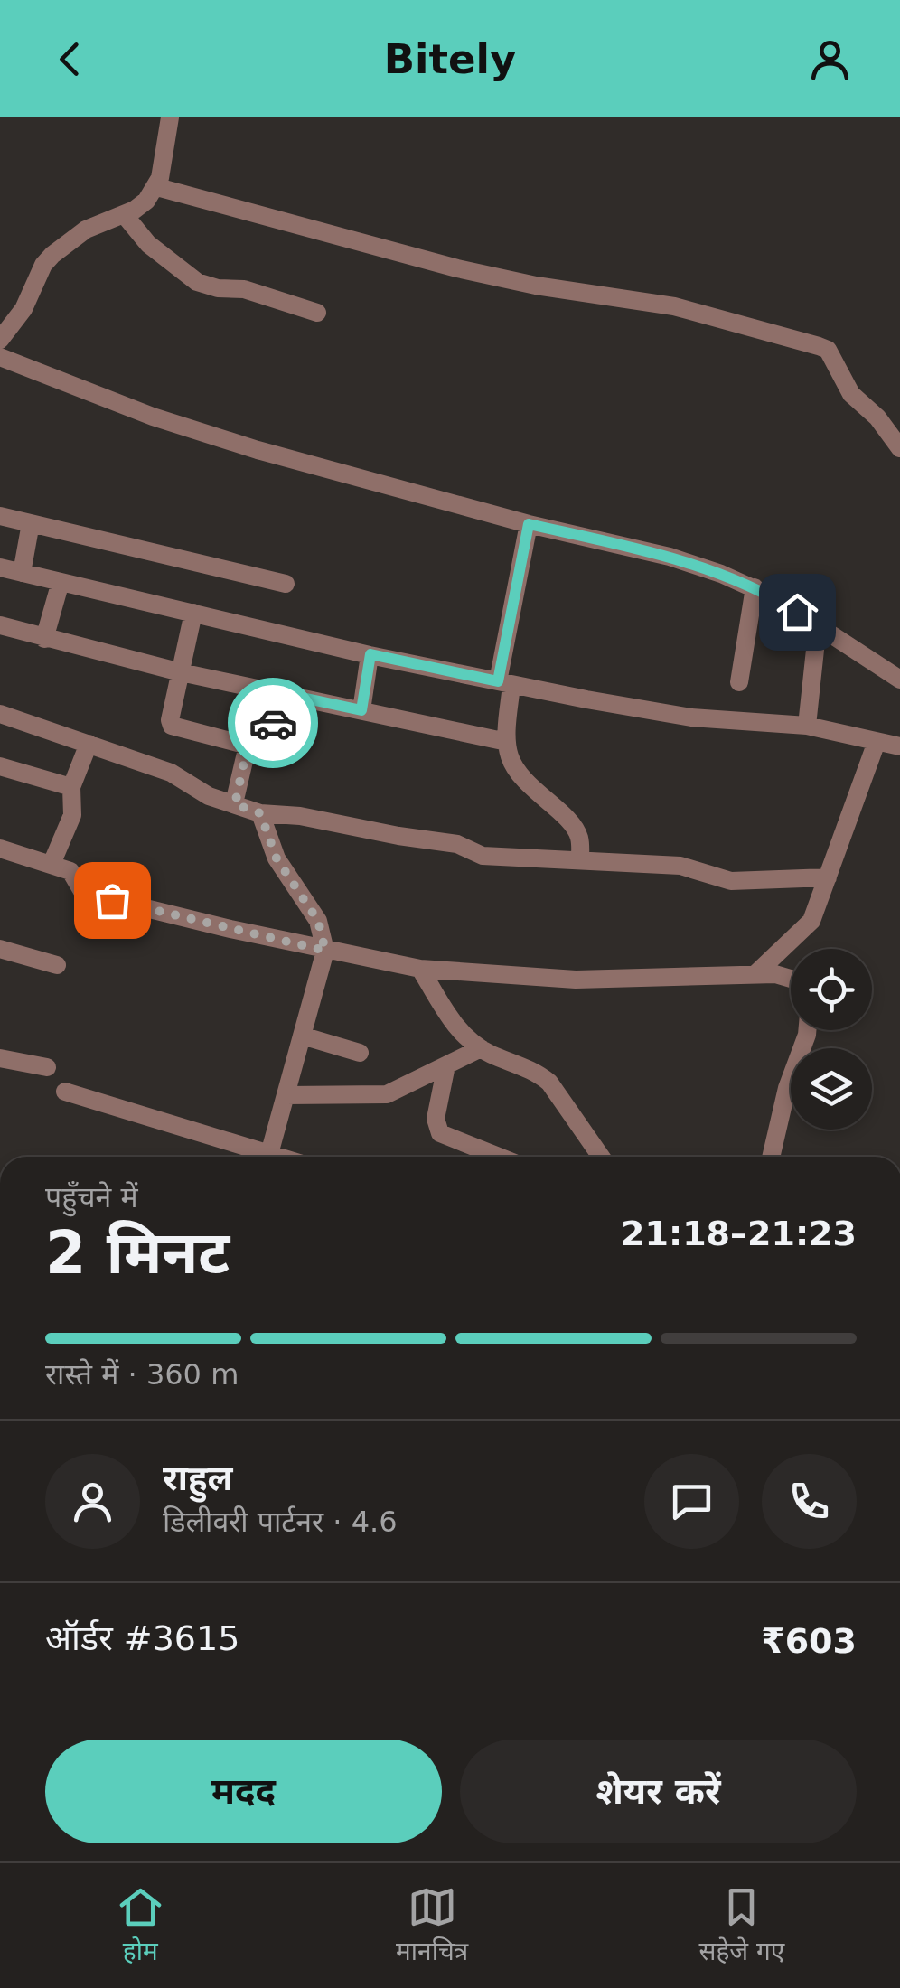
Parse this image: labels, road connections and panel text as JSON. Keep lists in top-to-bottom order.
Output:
{
  "page": {
    "header": "Bitely",
    "heading": ["2 मिनट", "पहुँचने में", "21:18–21:23"],
    "panel": [
      "राहुल",
      "डिलीवरी पार्टनर · 4.6",
      "ऑर्डर #3615",
      "₹603"
    ],
    "bar": "रास्ते में · 360 m",
    "buttons": ["मदद", "शेयर करें"],
    "tabs": ["होम", "मानचित्र", "सहेजे गए"]
  }
}
